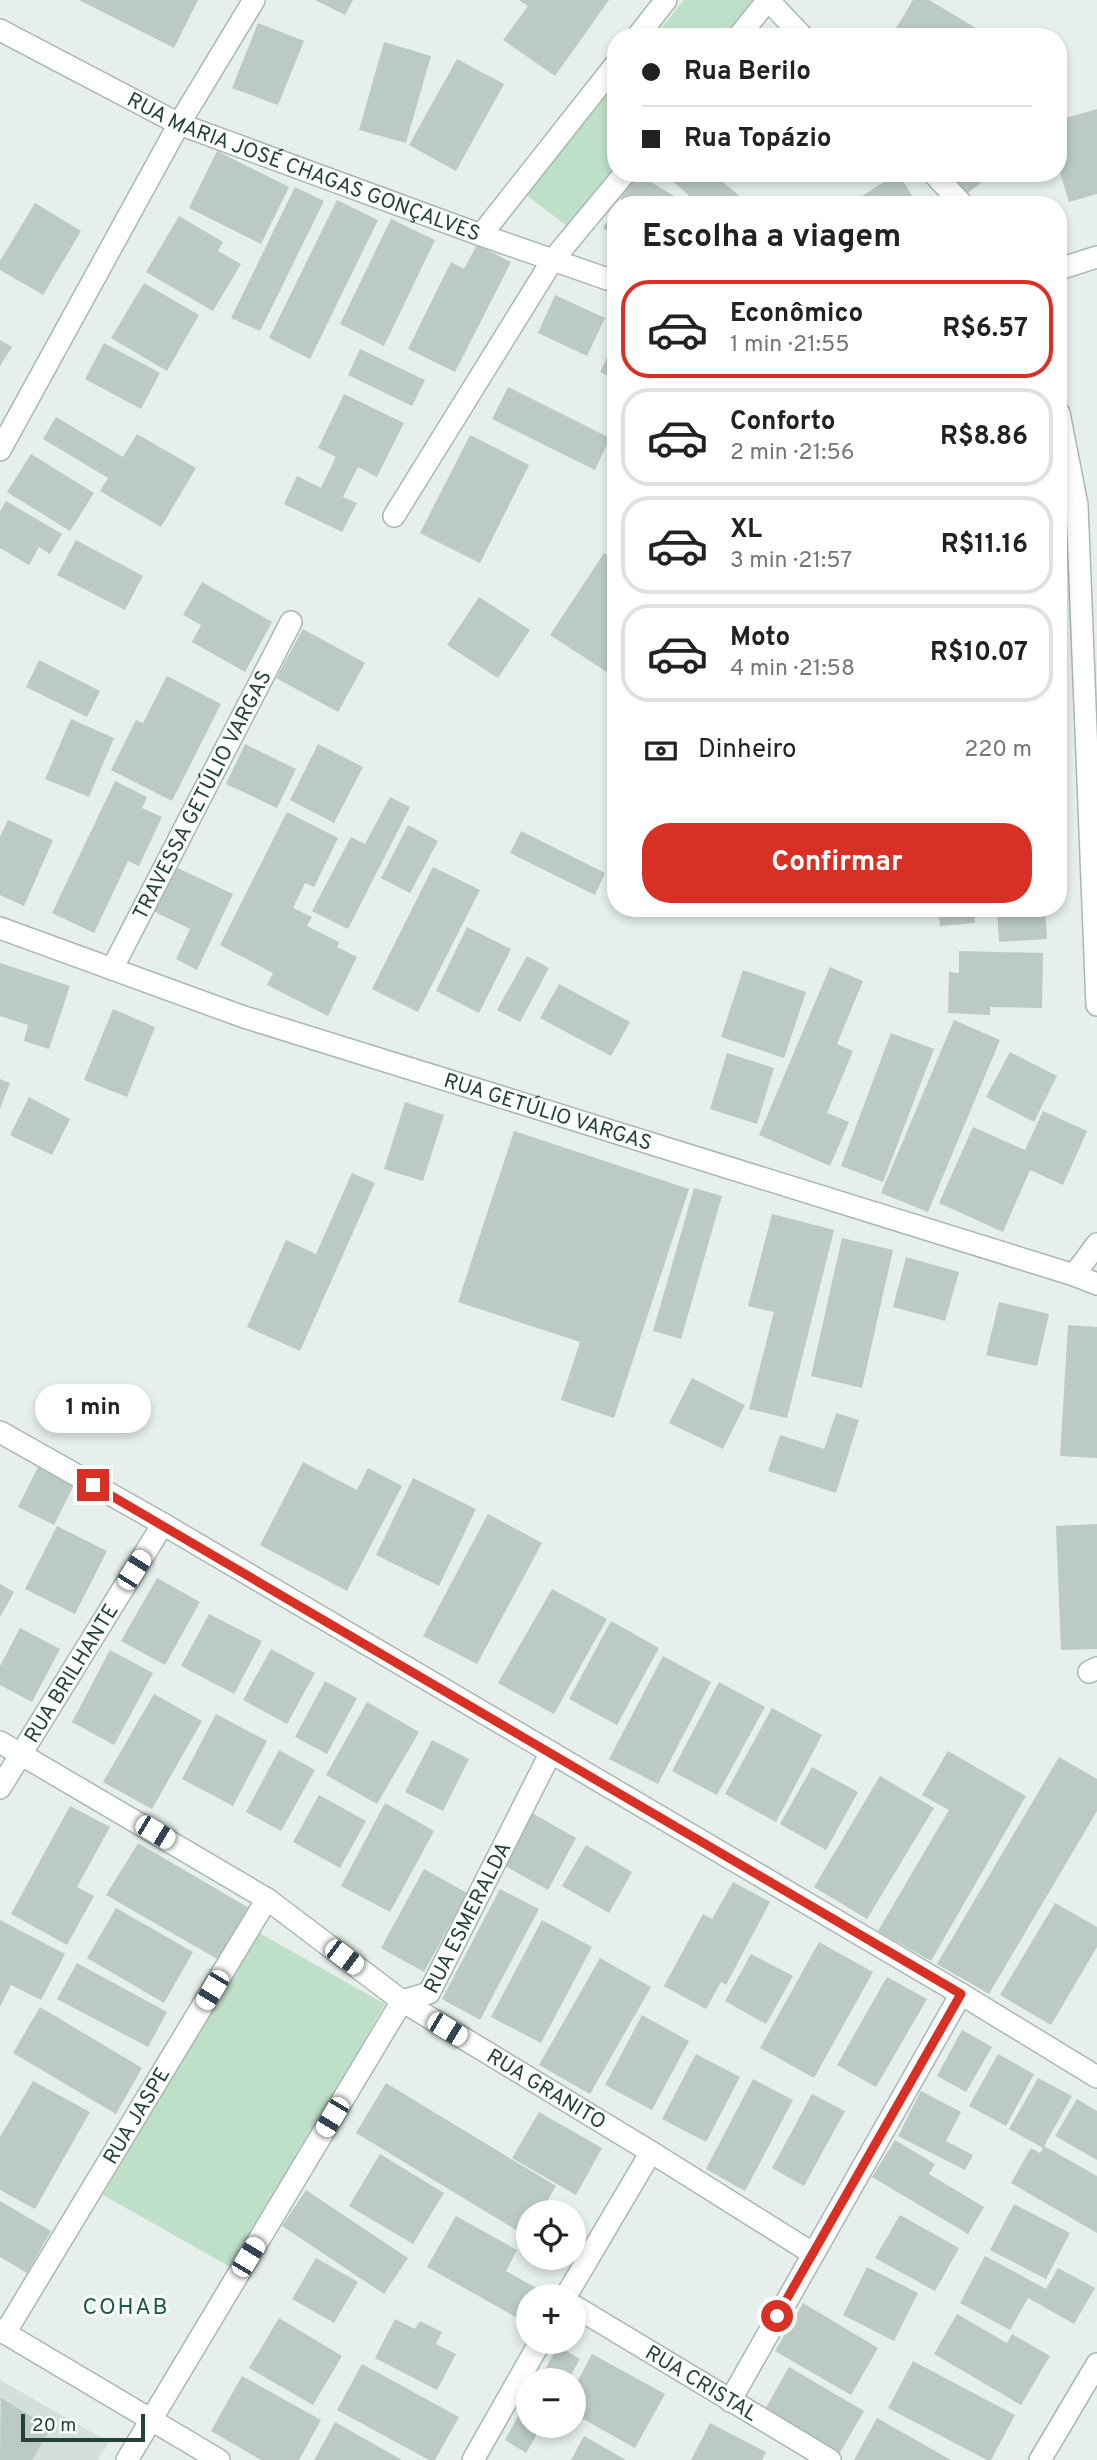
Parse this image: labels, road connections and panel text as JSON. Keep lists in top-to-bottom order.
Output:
{
  "streets": {
    "street": [
      "RUA MARIA JOSÉ CHAGAS GONÇALVES",
      "TRAVESSA GETÚLIO VARGAS",
      "RUA GETÚLIO VARGAS",
      "RUA BRILHANTE",
      "RUA ESMERALDA",
      "RUA GRANITO",
      "RUA JASPE",
      "RUA CRISTAL"
    ]
  },
  "crossings": [
    ["TRAVESSA GETÚLIO VARGAS", "RUA GETÚLIO VARGAS"],
    ["RUA BRILHANTE", "RUA GRANITO"],
    ["RUA ESMERALDA", "RUA GRANITO"],
    ["RUA GRANITO", "RUA JASPE"]
  ],
  "districts": ["COHAB"],
  "scale_bar": "20 m",
  "page": {
    "banner": ["Rua Berilo", "Rua Topázio"],
    "heading": "Escolha a viagem",
    "list": [
      {
        "name": "Econômico",
        "note": "1 min · 21:55",
        "value": "R$6.57"
      },
      {
        "name": "Conforto",
        "note": "2 min · 21:56",
        "value": "R$8.86"
      },
      {
        "name": "XL",
        "note": "3 min · 21:57",
        "value": "R$11.16"
      },
      {
        "name": "Moto",
        "note": "4 min · 21:58",
        "value": "R$10.07"
      }
    ],
    "pay": ["Dinheiro", "220 m"],
    "buttons": "Confirmar",
    "bubble": "1 min",
    "map_buttons": ["+", "−"],
    "scale": "20 m"
  }
}
